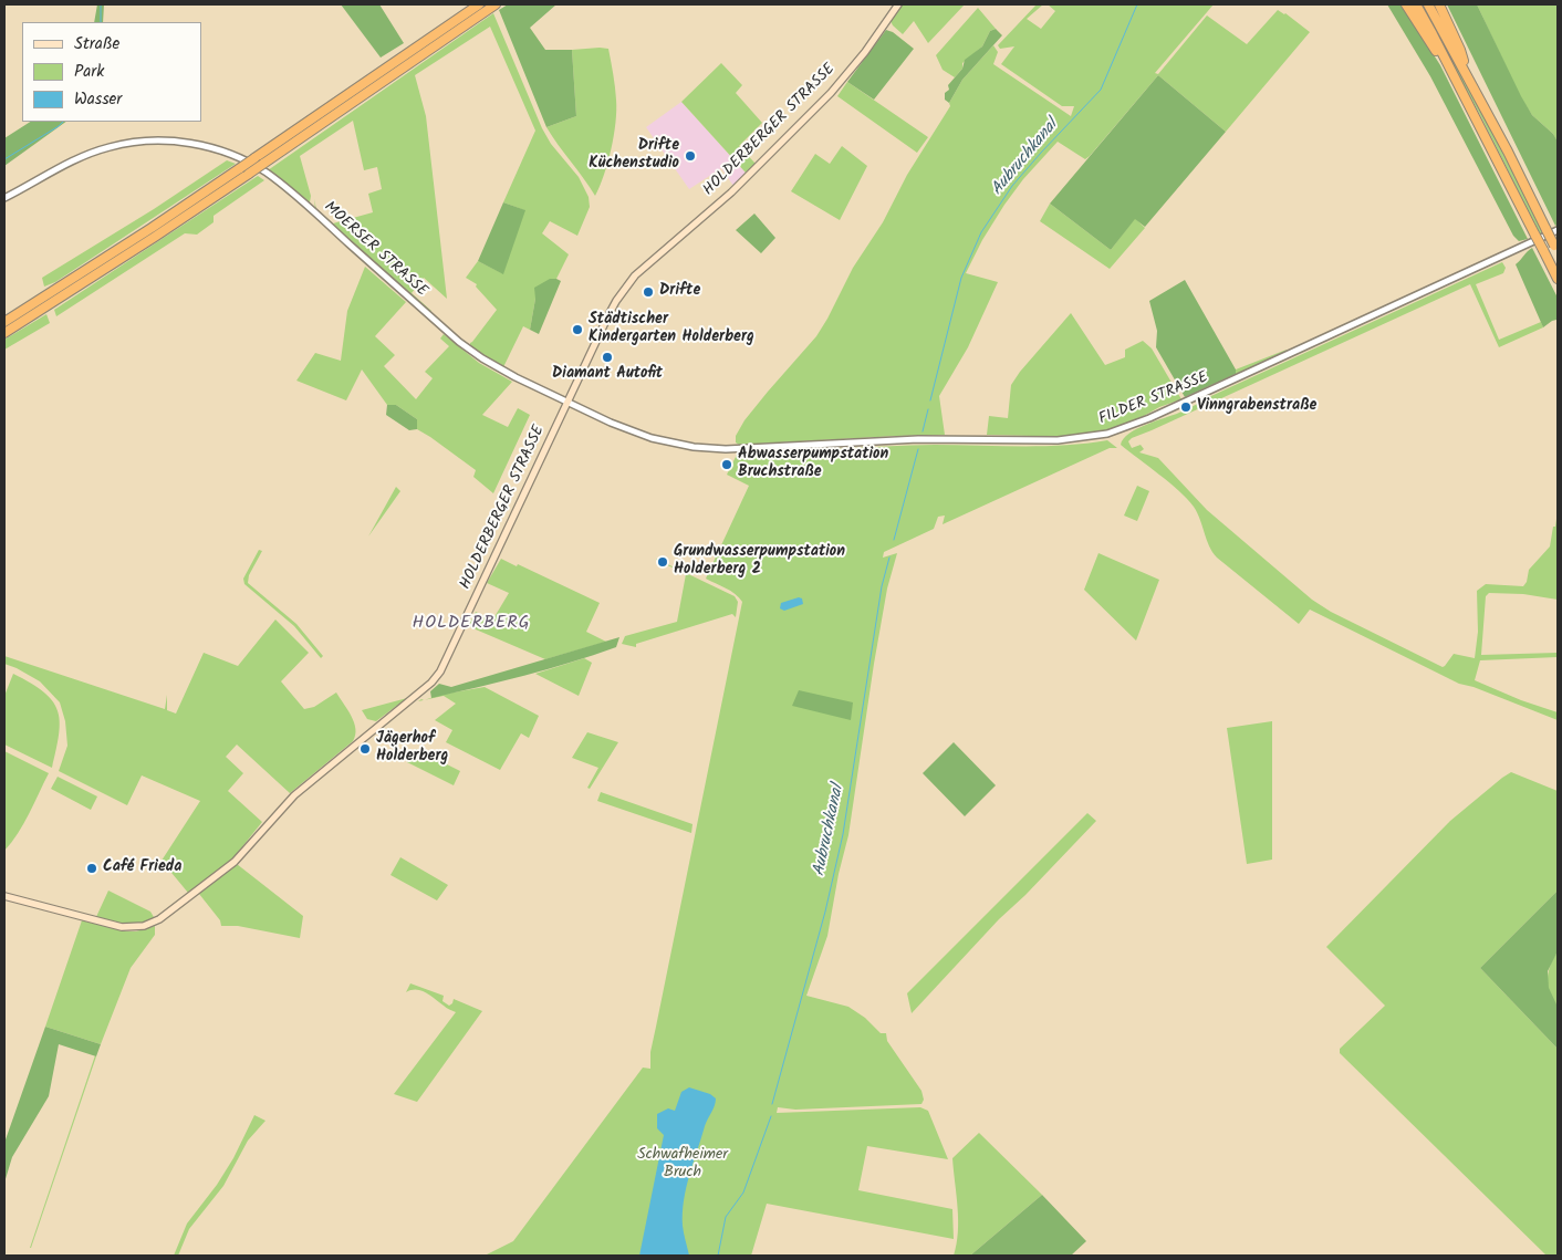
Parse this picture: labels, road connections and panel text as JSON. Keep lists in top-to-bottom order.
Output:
{
  "streets": {
    "main road": ["HOLDERBERGER STRASSE"],
    "street": ["MOERSER STRASSE", "FILDER STRASSE"]
  },
  "crossings": [
    ["HOLDERBERGER STRASSE", "MOERSER STRASSE"],
    ["MOERSER STRASSE", "FILDER STRASSE"]
  ],
  "districts": ["HOLDERBERG"],
  "water": ["Aubruchkanal"],
  "parks": ["Schwafheimer Bruch"],
  "places": [
    "Drifte Küchenstudio",
    "Drifte",
    "Städtischer Kindergarten Holderberg",
    "Diamant Autofit",
    "Vinngrabenstraße",
    "Abwasserpumpstation Bruchstraße",
    "Grundwasserpumpstation Holderberg 2",
    "Jägerhof Holderberg",
    "Café Frieda"
  ],
  "legend": ["Straße", "Park", "Wasser"]
}
